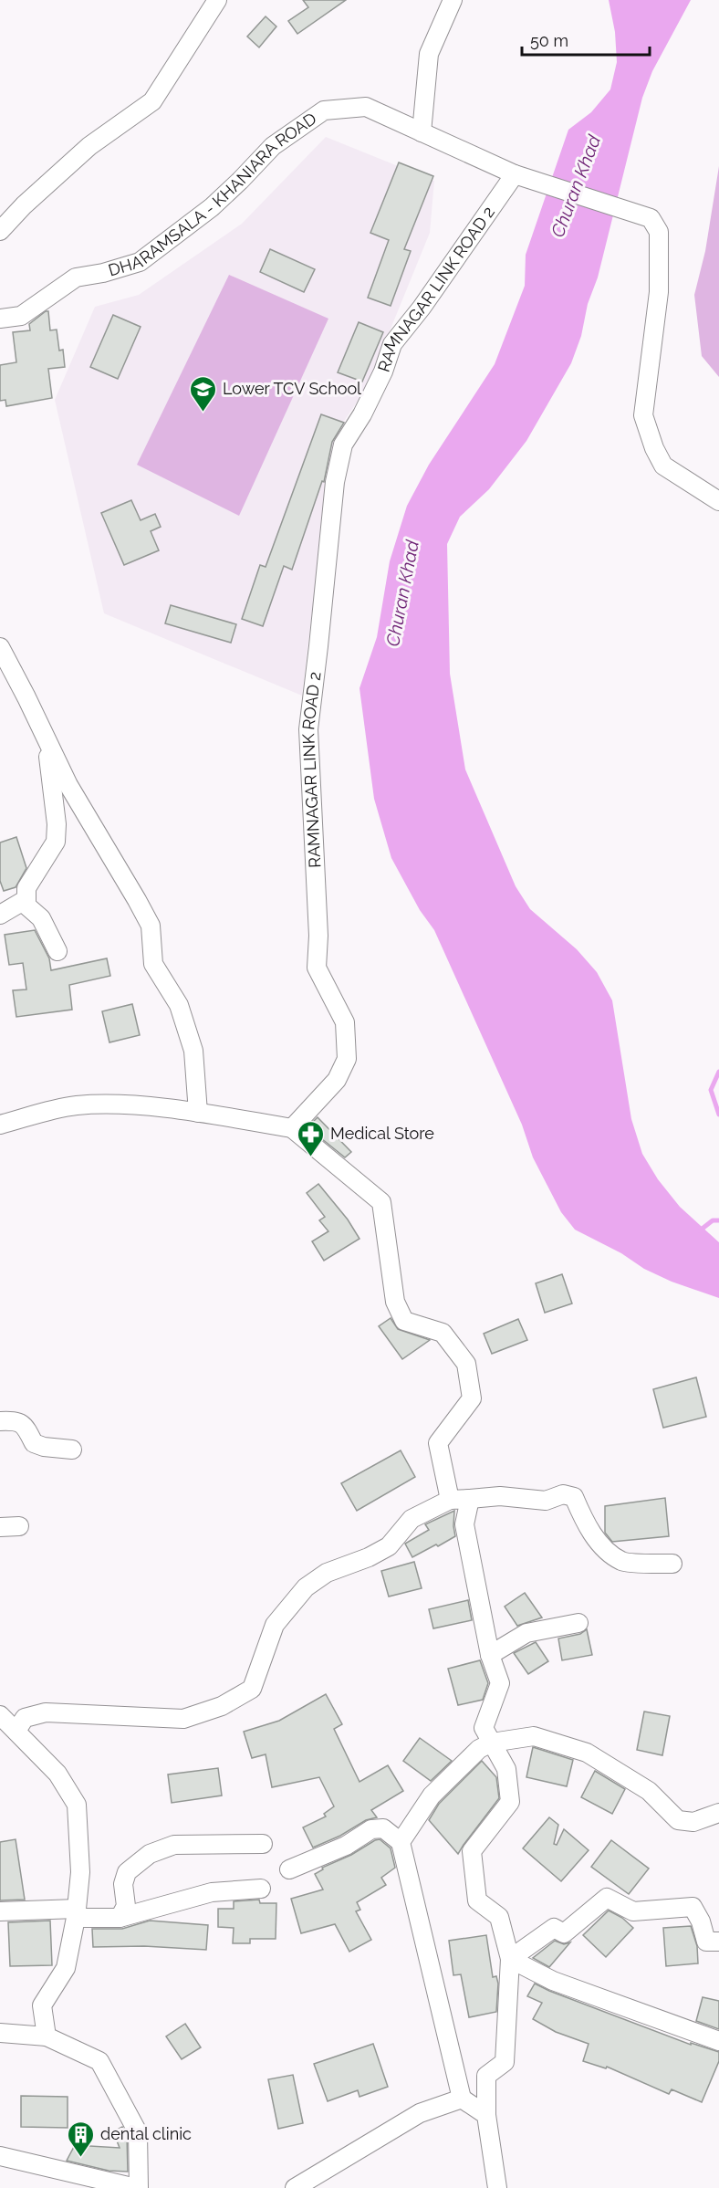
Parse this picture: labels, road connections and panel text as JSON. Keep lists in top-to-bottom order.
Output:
{
  "streets": {
    "street": ["DHARAMSALA - KHANIARA ROAD", "RAMNAGAR LINK ROAD 2"]
  },
  "crossings": [
    ["DHARAMSALA - KHANIARA ROAD", "RAMNAGAR LINK ROAD 2"]
  ],
  "water": ["Churan Khad"],
  "places": {
    "school or university": ["Lower TCV School"],
    "pharmacy": ["Medical Store"],
    "building": ["dental clinic"]
  },
  "scale_bar": "50 m"
}
